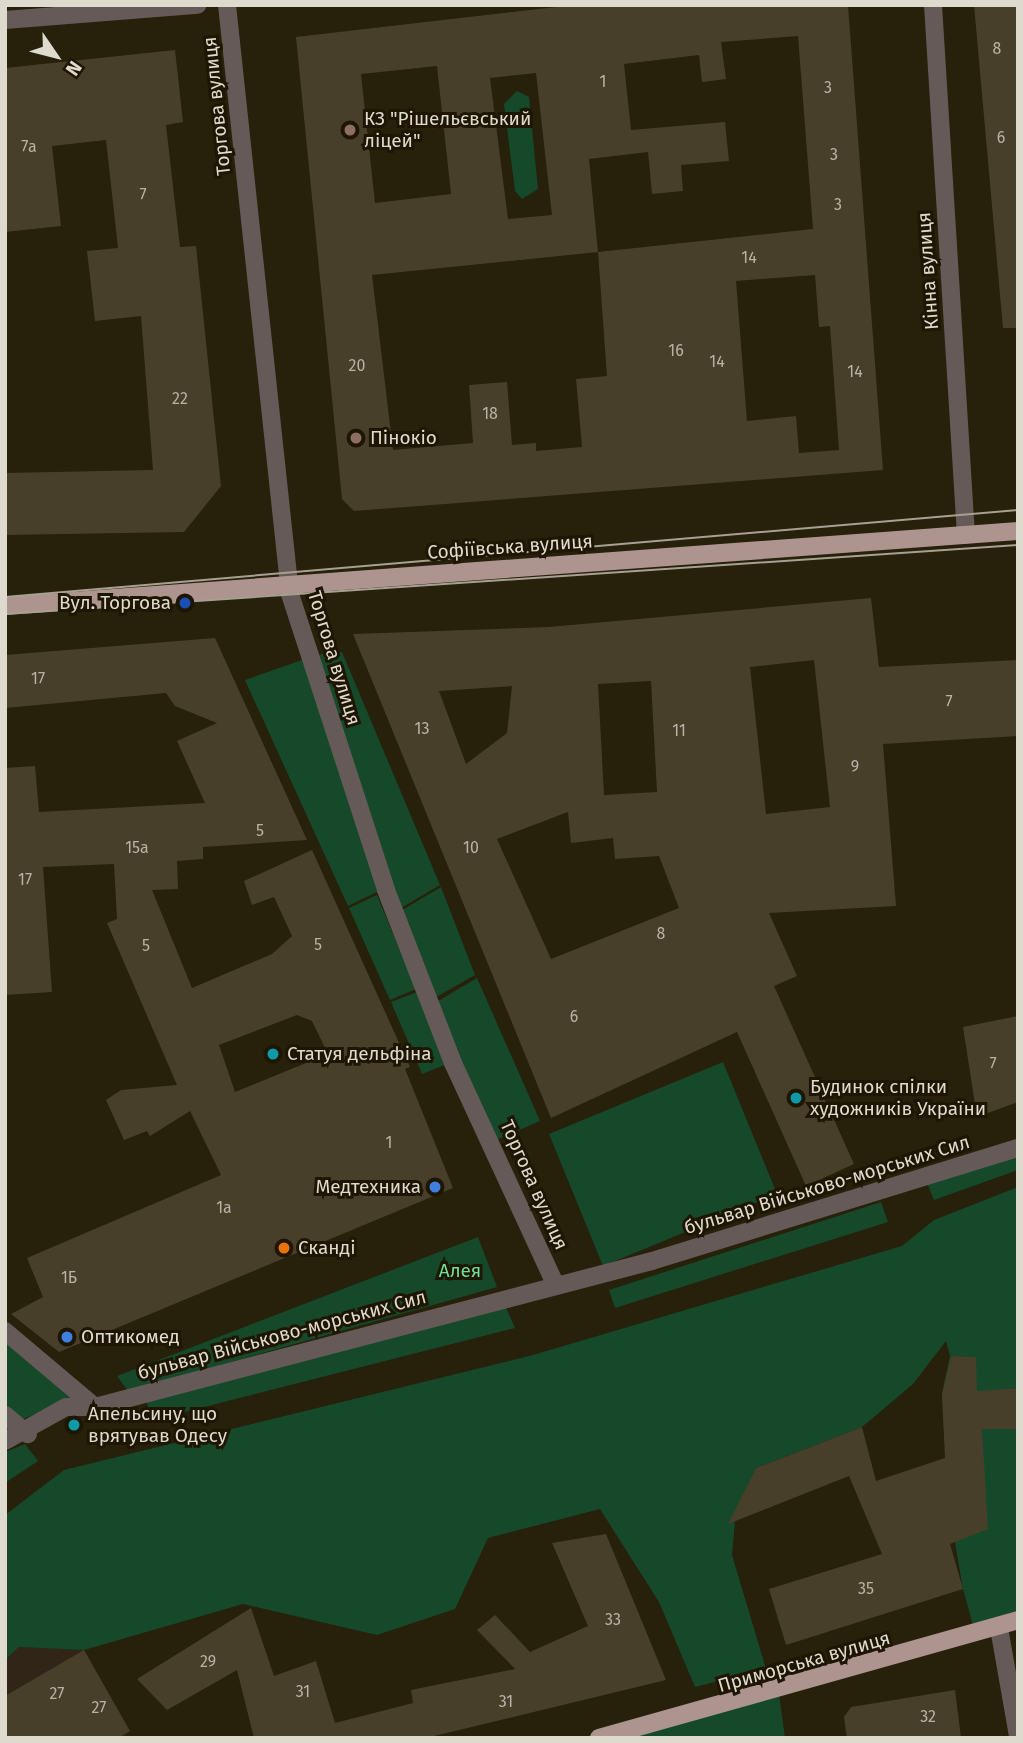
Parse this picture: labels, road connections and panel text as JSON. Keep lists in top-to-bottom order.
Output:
{
  "streets": {
    "main road": ["Софіївська вулиця", "Приморська вулиця"],
    "street": ["Торгова вулиця", "Кінна вулиця", "бульвар Військово-морських Сил"]
  },
  "crossings": [
    ["Торгова вулиця", "Софіївська вулиця"],
    ["Торгова вулиця", "бульвар Військово-морських Сил"],
    ["Кінна вулиця", "Софіївська вулиця"]
  ],
  "parks": ["Алея"],
  "places": [
    "КЗ \"Рішельєвський ліцей\"",
    "Пінокіо",
    "Вул. Торгова",
    "Статуя дельфіна",
    "Будинок спілки художників України",
    "Медтехника",
    "Сканді",
    "Оптикомед",
    "Апельсину, що врятував Одесу"
  ],
  "house_numbers": [
    "8",
    "1",
    "3",
    "6",
    "7а",
    "3",
    "7",
    "3",
    "14",
    "16",
    "14",
    "20",
    "14",
    "22",
    "18",
    "17",
    "7",
    "13",
    "11",
    "9",
    "5",
    "15а",
    "10",
    "17",
    "8",
    "5",
    "5",
    "6",
    "7",
    "1",
    "1а",
    "1Б",
    "35",
    "33",
    "29",
    "31",
    "27",
    "31",
    "27",
    "32"
  ],
  "north": "bottom right"
}
